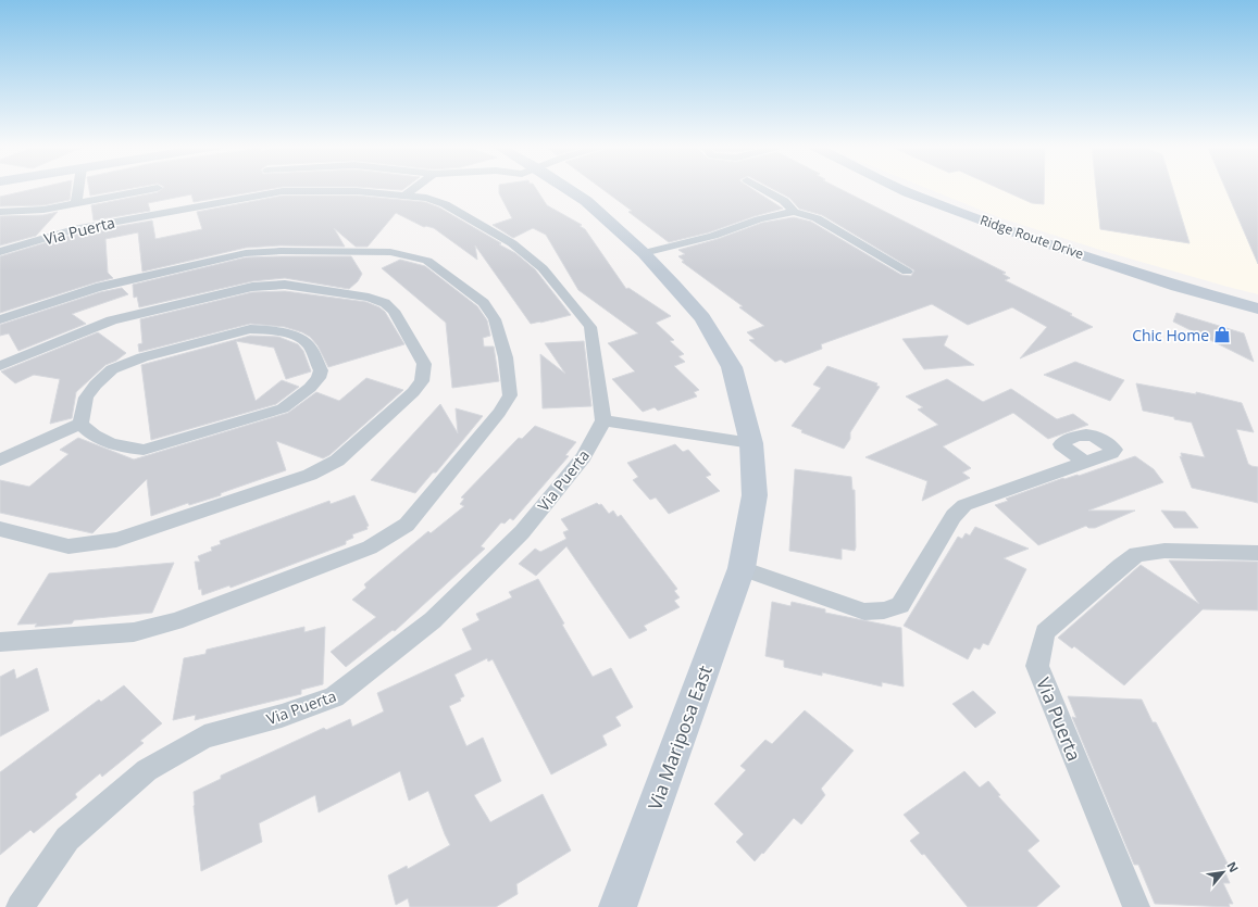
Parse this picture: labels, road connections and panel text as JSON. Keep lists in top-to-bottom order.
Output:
{
  "streets": {
    "street": ["Via Puerta", "Ridge Route Drive", "Via Mariposa East"]
  },
  "places": {
    "shop": ["Chic Home"]
  },
  "north": "top right"
}
